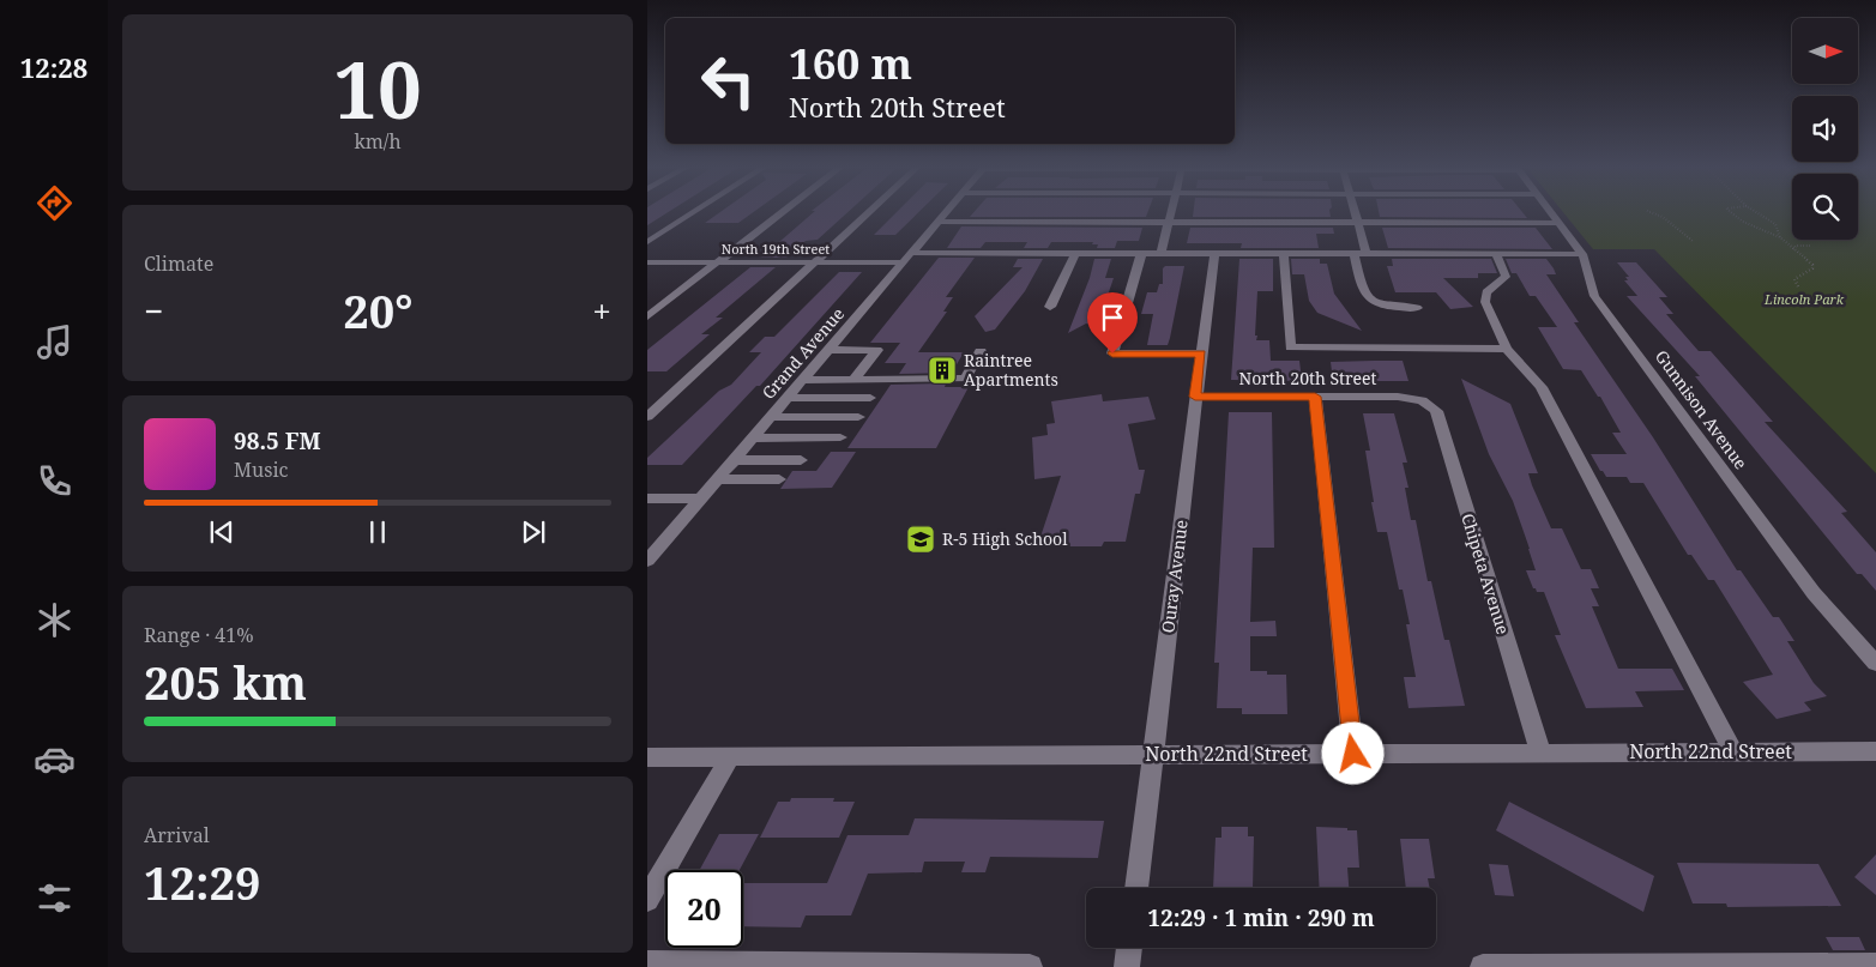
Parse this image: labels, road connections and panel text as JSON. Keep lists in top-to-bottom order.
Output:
{
  "streets": {
    "street": [
      "North 19th Street",
      "Grand Avenue",
      "North 20th Street",
      "Gunnison Avenue",
      "Chipeta Avenue",
      "Ouray Avenue",
      "North 22nd Street"
    ]
  },
  "crossings": [
    ["North 19th Street", "Grand Avenue"],
    ["North 19th Street", "Gunnison Avenue"],
    ["North 19th Street", "Ouray Avenue"],
    ["North 20th Street", "Chipeta Avenue"],
    ["North 20th Street", "Ouray Avenue"],
    ["Chipeta Avenue", "North 22nd Street"],
    ["Ouray Avenue", "North 22nd Street"]
  ],
  "parks": ["Lincoln Park"],
  "places": {
    "building": ["Raintree Apartments"],
    "school or university": ["R-5 High School"]
  },
  "north": "right",
  "page": {
    "tabs": "12:28",
    "tile": [
      ["10", "km/h"],
      "Climate",
      ["Range · 41%", "205 km"],
      ["Arrival", "12:29"]
    ],
    "turn": ["160 m", "North 20th Street"],
    "heat": ["−", "20°", "+"],
    "song": ["98.5 FM", "Music"],
    "limit": "20",
    "trip": "12:29 · 1 min · 290 m"
  }
}
